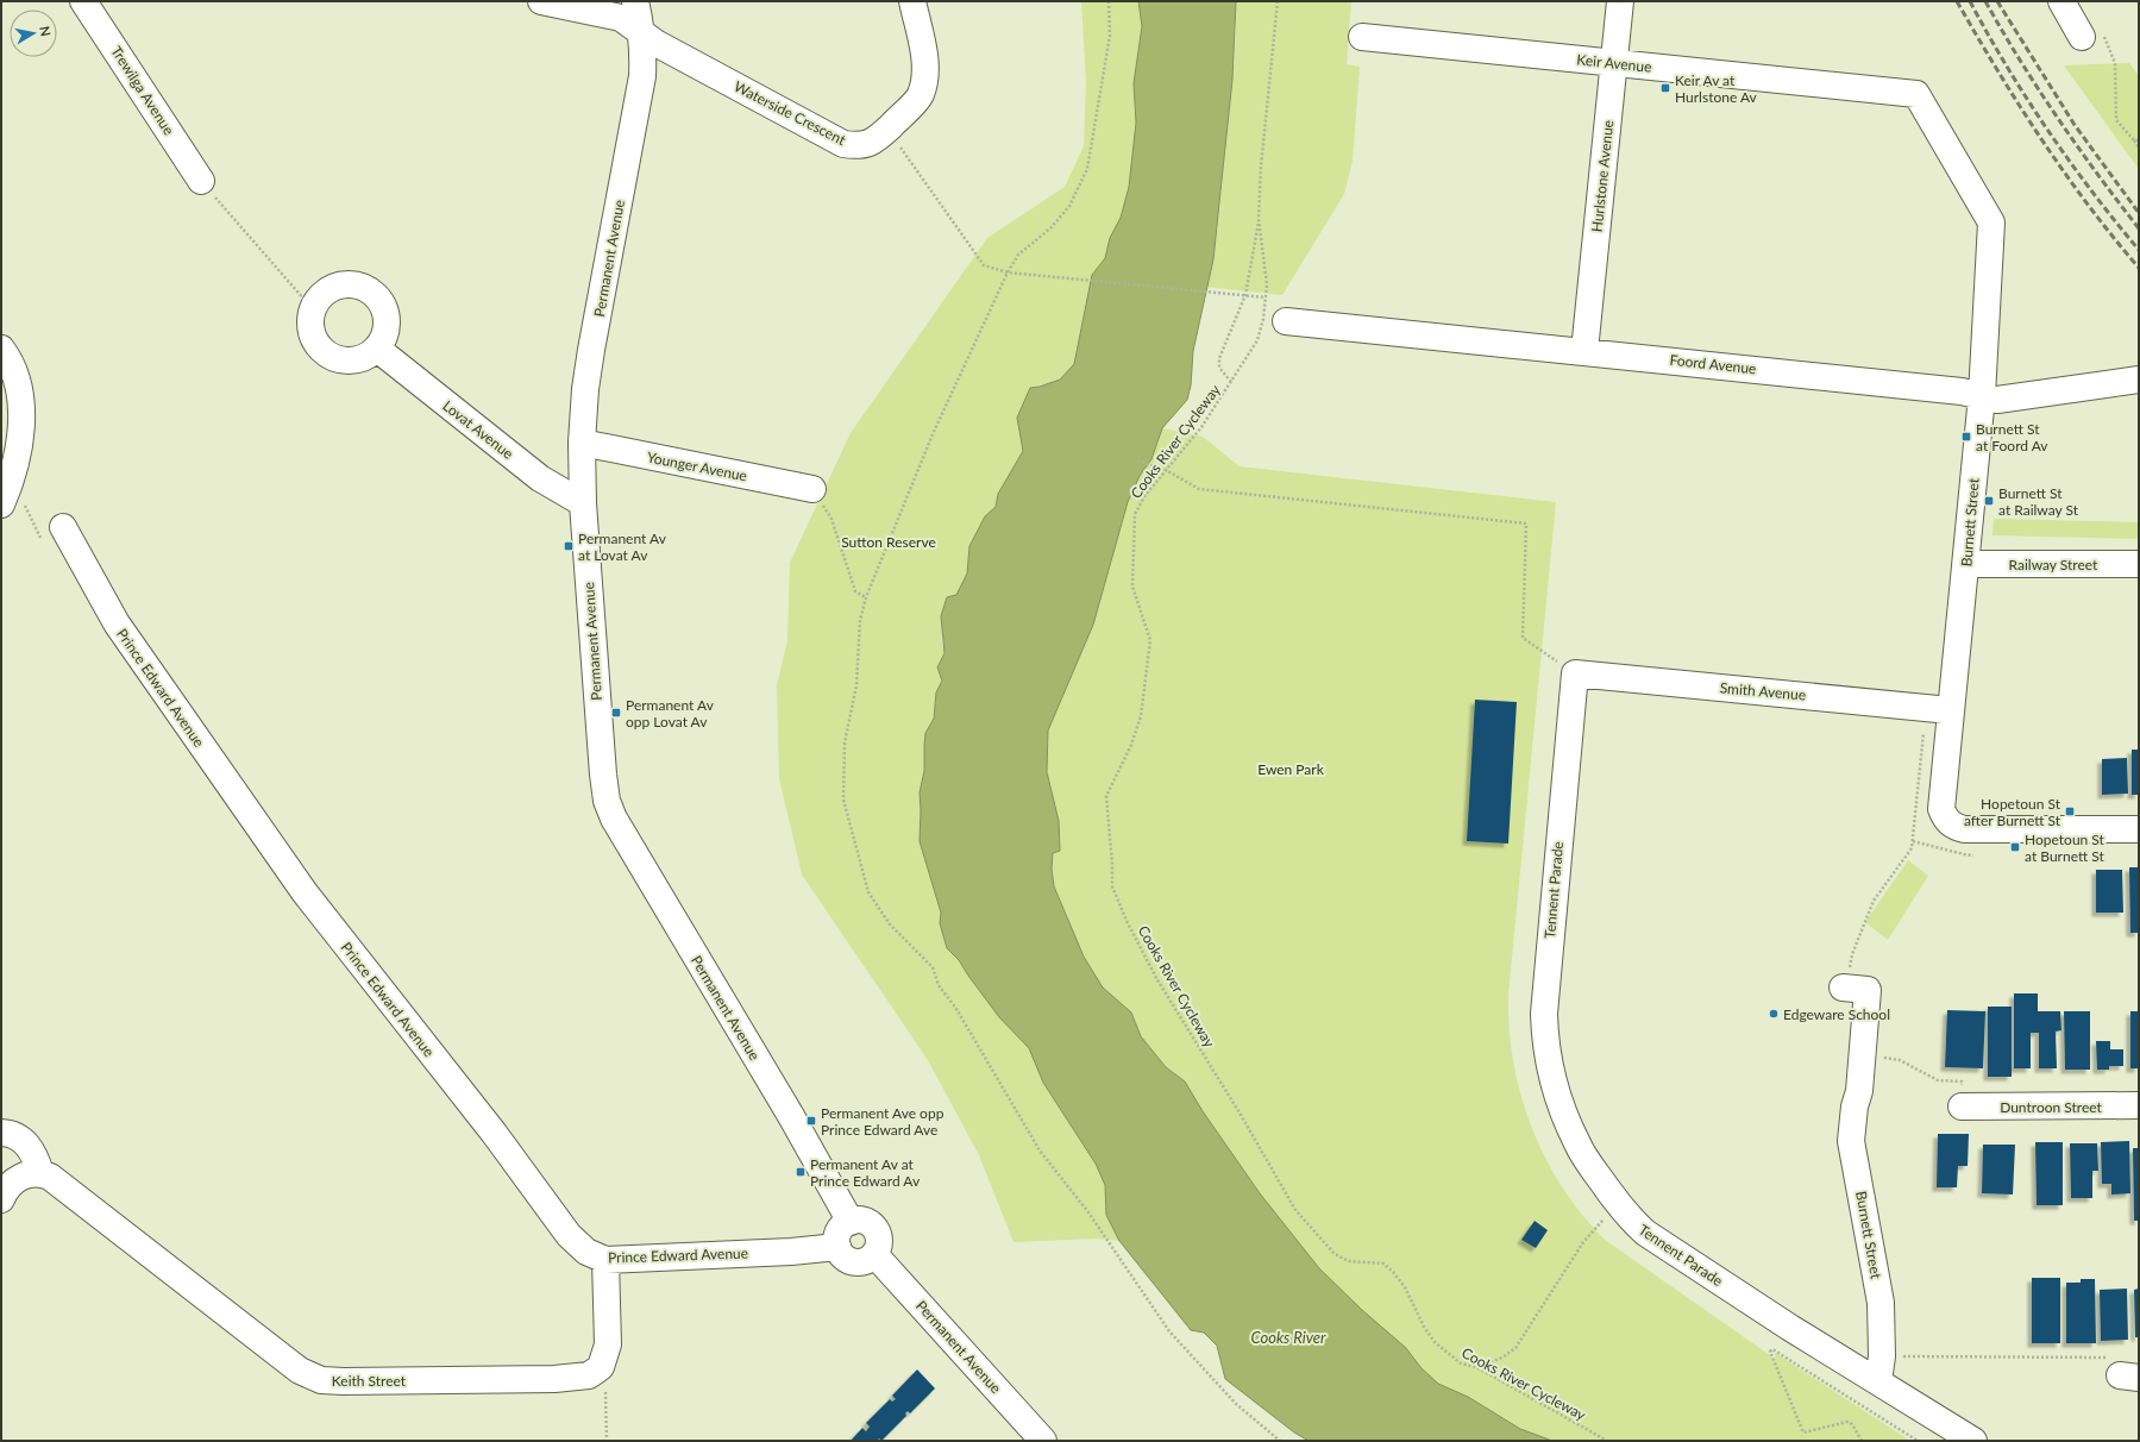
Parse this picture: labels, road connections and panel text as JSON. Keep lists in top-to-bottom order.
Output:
{
  "streets": {
    "street": [
      "Keir Avenue",
      "Trewilga Avenue",
      "Waterside Crescent",
      "Hurlstone Avenue",
      "Permanent Avenue",
      "Foord Avenue",
      "Lovat Avenue",
      "Younger Avenue",
      "Burnett Street",
      "Railway Street",
      "Prince Edward Avenue",
      "Smith Avenue",
      "Tennent Parade",
      "Duntroon Street",
      "Keith Street"
    ],
    "path": ["Cooks River Cycleway"]
  },
  "crossings": [
    ["Keir Avenue", "Hurlstone Avenue"],
    ["Keir Avenue", "Burnett Street"],
    ["Waterside Crescent", "Permanent Avenue"],
    ["Hurlstone Avenue", "Foord Avenue"],
    ["Permanent Avenue", "Lovat Avenue"],
    ["Permanent Avenue", "Younger Avenue"],
    ["Permanent Avenue", "Prince Edward Avenue"],
    ["Foord Avenue", "Burnett Street"],
    ["Burnett Street", "Railway Street"],
    ["Burnett Street", "Smith Avenue"],
    ["Burnett Street", "Tennent Parade"],
    ["Smith Avenue", "Tennent Parade"]
  ],
  "water": ["Cooks River"],
  "parks": ["Sutton Reserve", "Ewen Park"],
  "places": {
    "transit": [
      "Keir Av at Hurlstone Av",
      "Burnett St at Foord Av",
      "Burnett St at Railway St",
      "Permanent Av at Lovat Av",
      "Permanent Av opp Lovat Av",
      "Hopetoun St after Burnett St",
      "Hopetoun St at Burnett St",
      "Permanent Ave opp Prince Edward Ave",
      "Permanent Av at Prince Edward Av"
    ],
    "other": ["Edgeware School"]
  },
  "north": "right"
}
